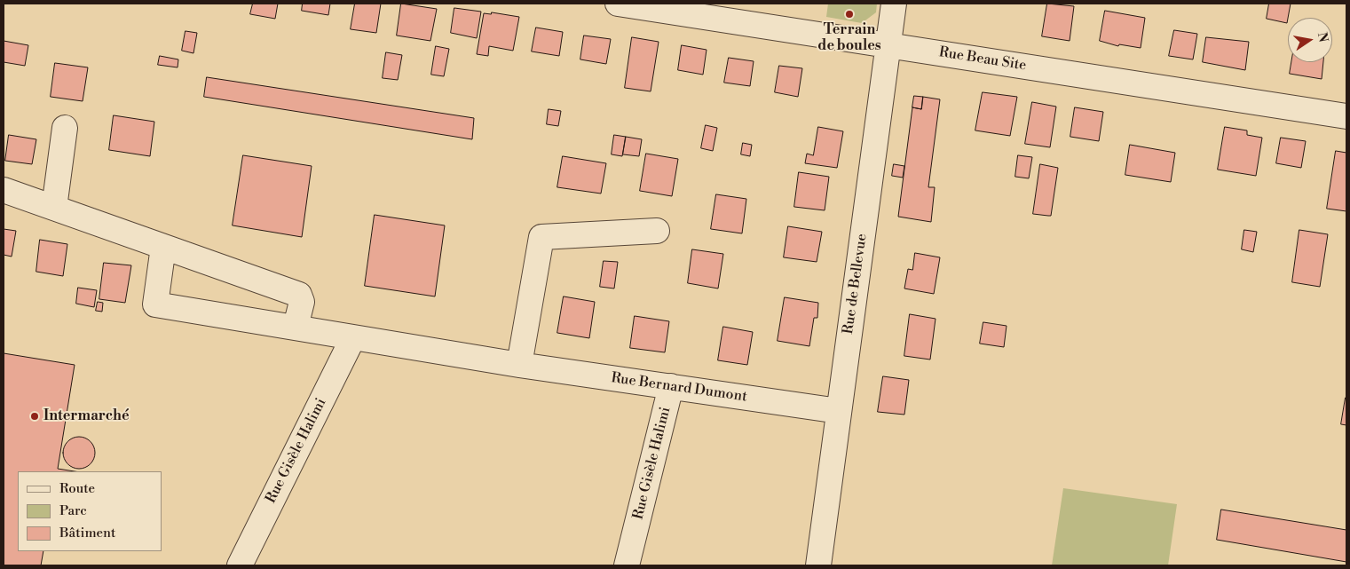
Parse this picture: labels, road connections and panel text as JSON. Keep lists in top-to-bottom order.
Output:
{
  "streets": {
    "street": [
      "Rue Beau Site",
      "Rue de Bellevue",
      "Rue Bernard Dumont",
      "Rue Gisèle Halimi"
    ]
  },
  "crossings": [
    ["Rue Beau Site", "Rue de Bellevue"],
    ["Rue de Bellevue", "Rue Bernard Dumont"],
    ["Rue Bernard Dumont", "Rue Gisèle Halimi"]
  ],
  "places": ["Terrain de boules", "Intermarché"],
  "legend": ["Route", "Parc", "Bâtiment"],
  "north": "right"
}
